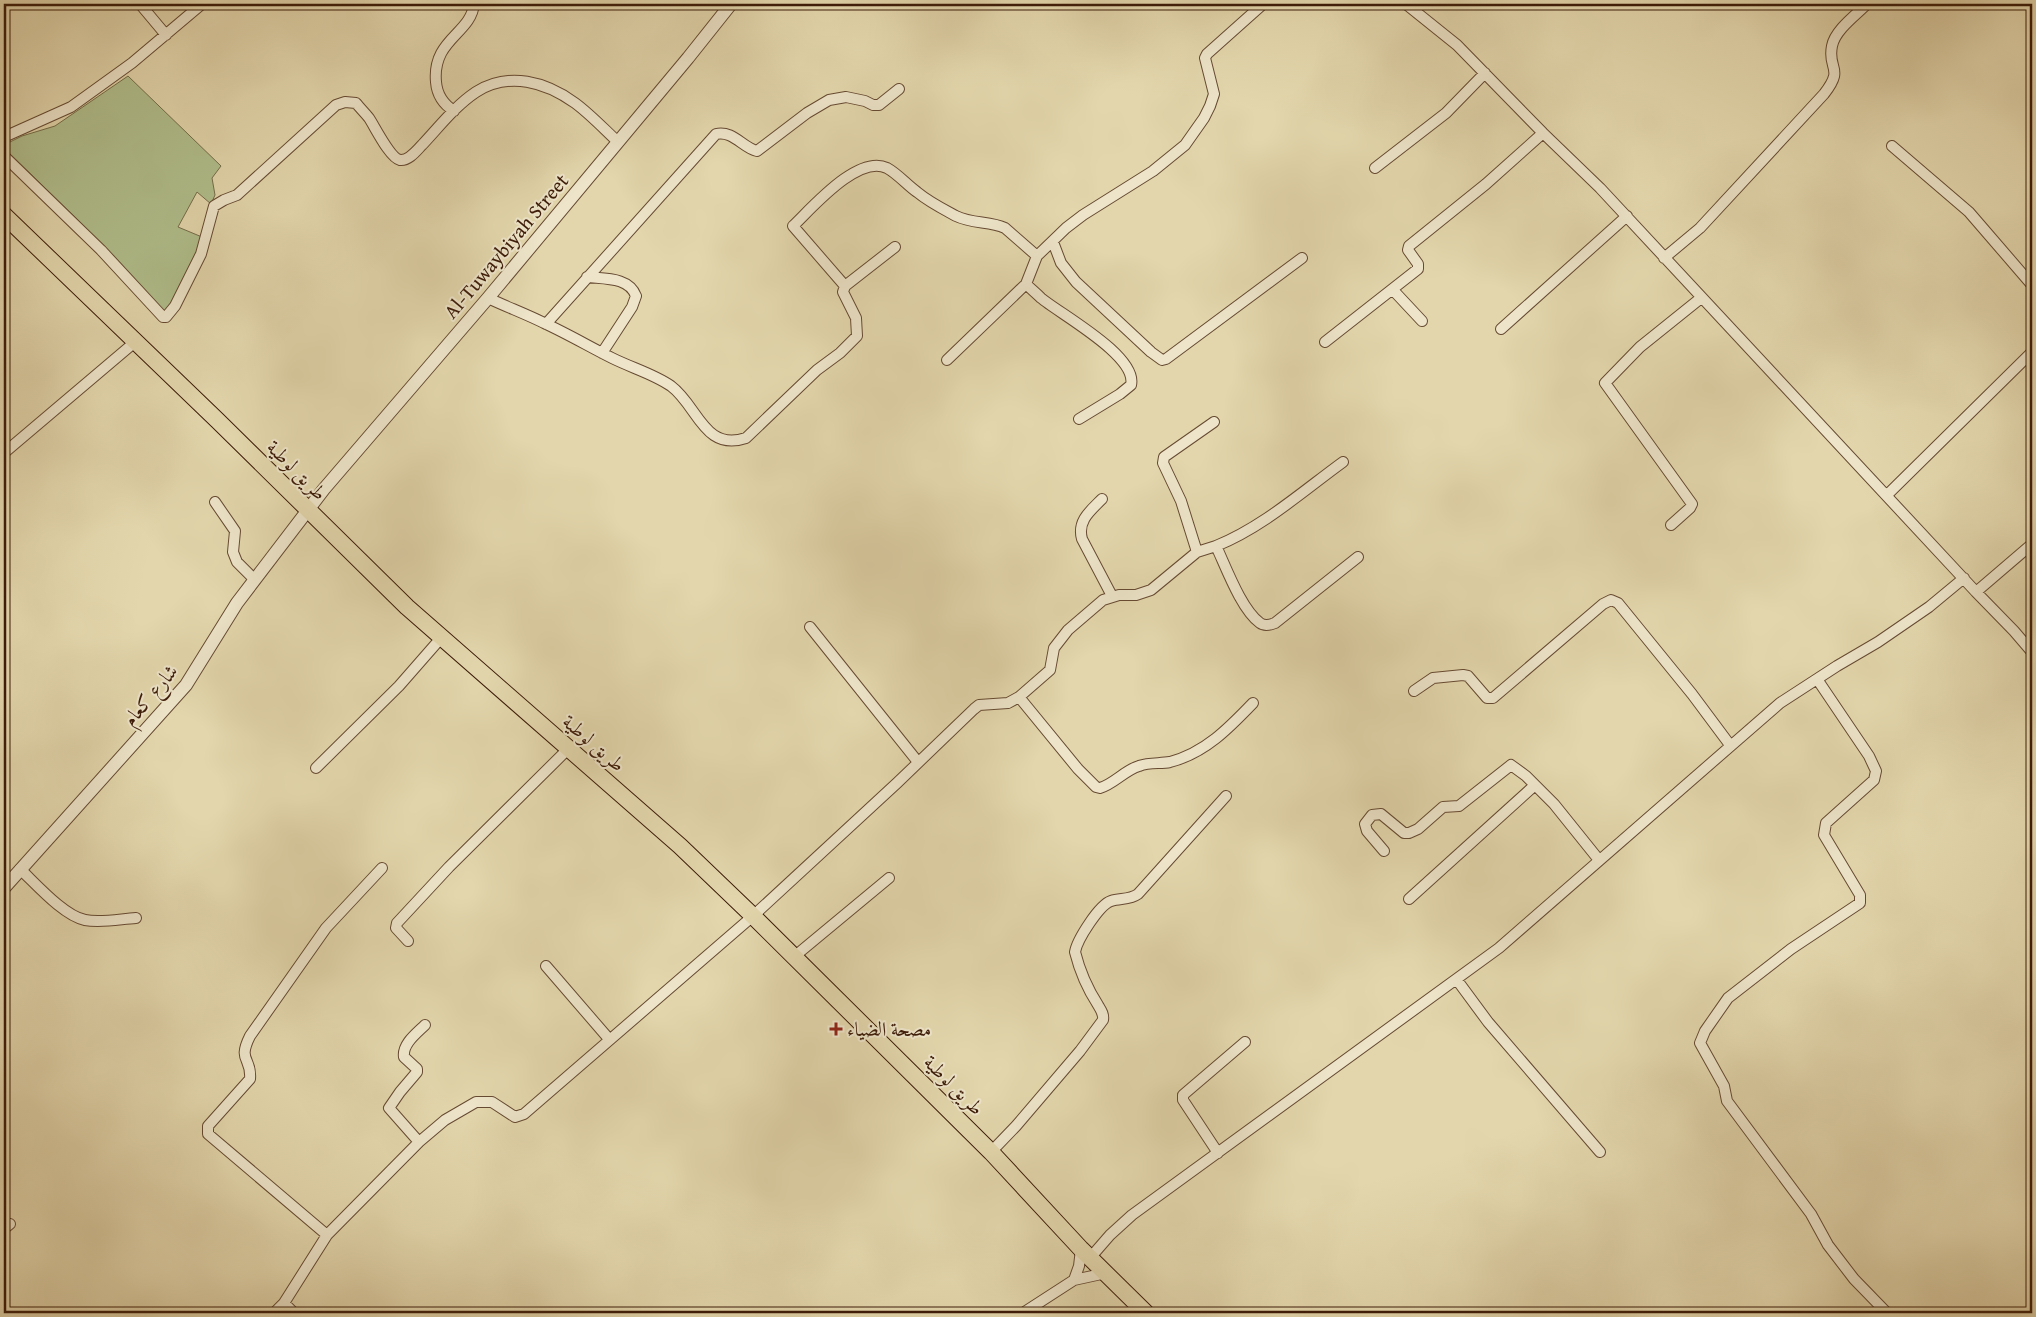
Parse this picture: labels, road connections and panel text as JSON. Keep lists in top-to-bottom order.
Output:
{
  "streets": {
    "main road": ["طريق لوطية"],
    "street": ["Al-Tuwaybiyah Street", "شارع كعام"]
  },
  "crossings": [
    ["Al-Tuwaybiyah Street", "طريق لوطية"],
    ["Al-Tuwaybiyah Street", "شارع كعام"],
    ["طريق لوطية", "شارع كعام"]
  ],
  "places": {
    "health": ["مصحة الضياء"]
  }
}
